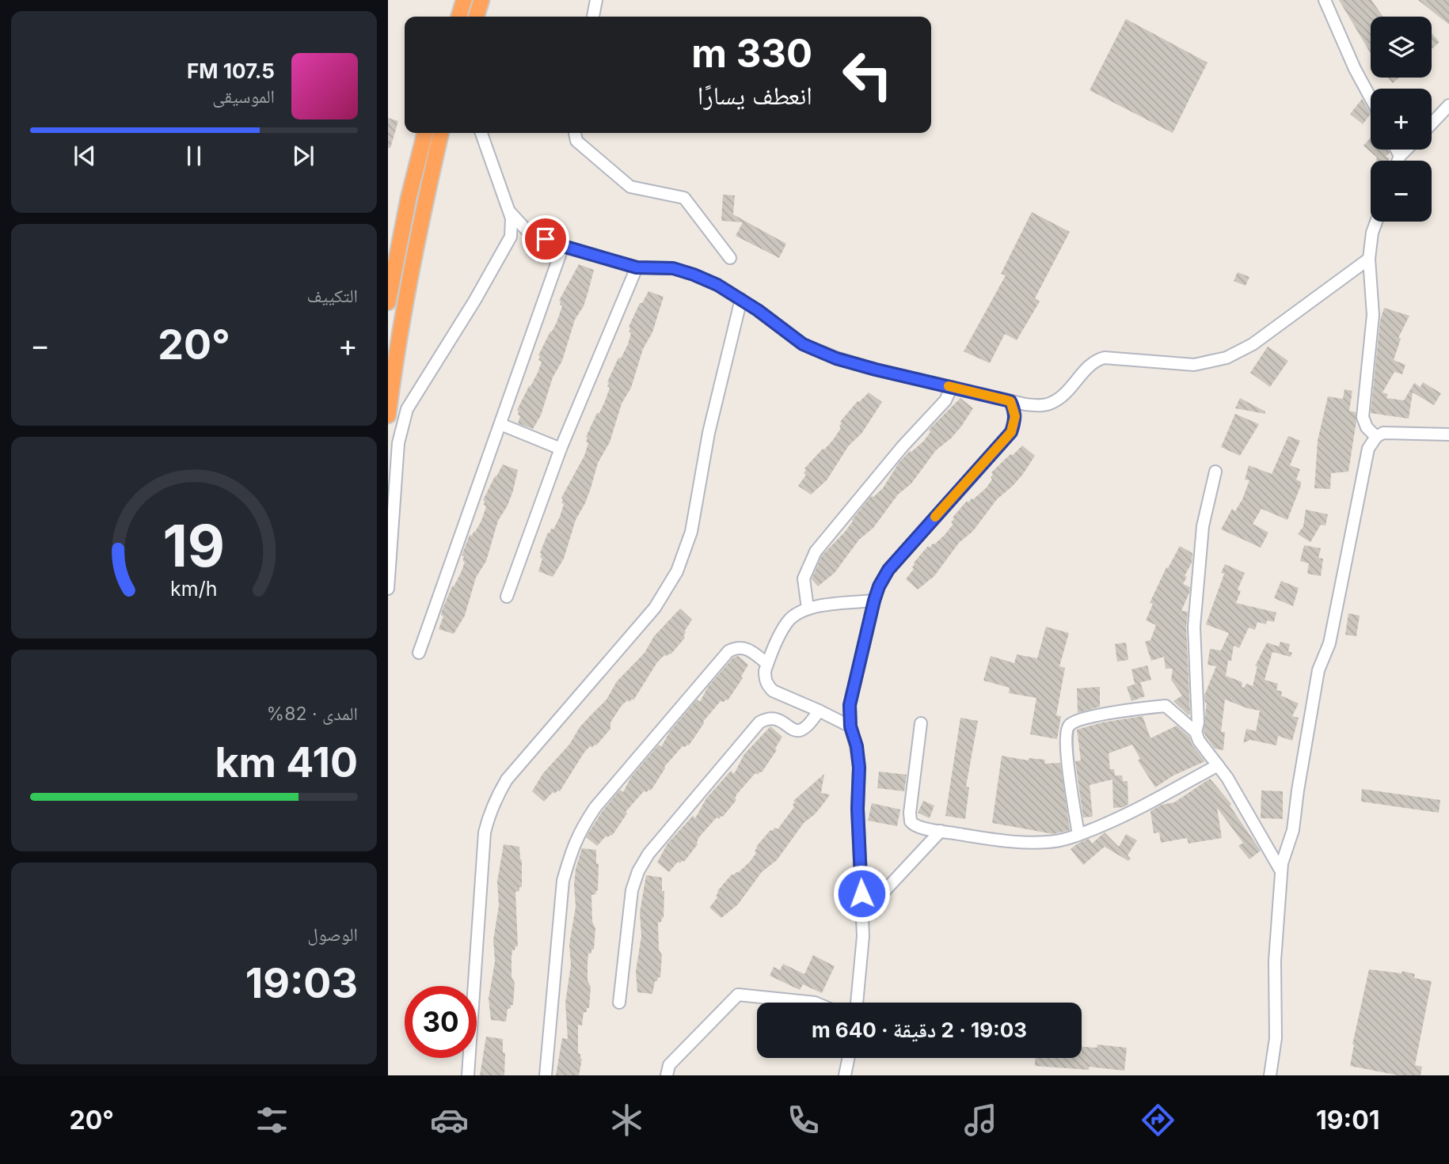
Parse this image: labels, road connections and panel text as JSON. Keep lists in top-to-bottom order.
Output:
{
  "page": {
    "map_buttons": ["+", "−"],
    "turn": ["330 m", "انعطف يسارًا"],
    "song": ["107.5 FM", "الموسيقى"],
    "tile": [
      "التكييف",
      ["المدى · 82%", "410 km"],
      ["الوصول", "19:03"]
    ],
    "heat": ["−", "20°", "+"],
    "limit": "30",
    "trip": "19:03 · 2 دقيقة · 640 m",
    "tabs": ["19:01", "20°"],
    "gauge": ["19", "km/h"]
  }
}
